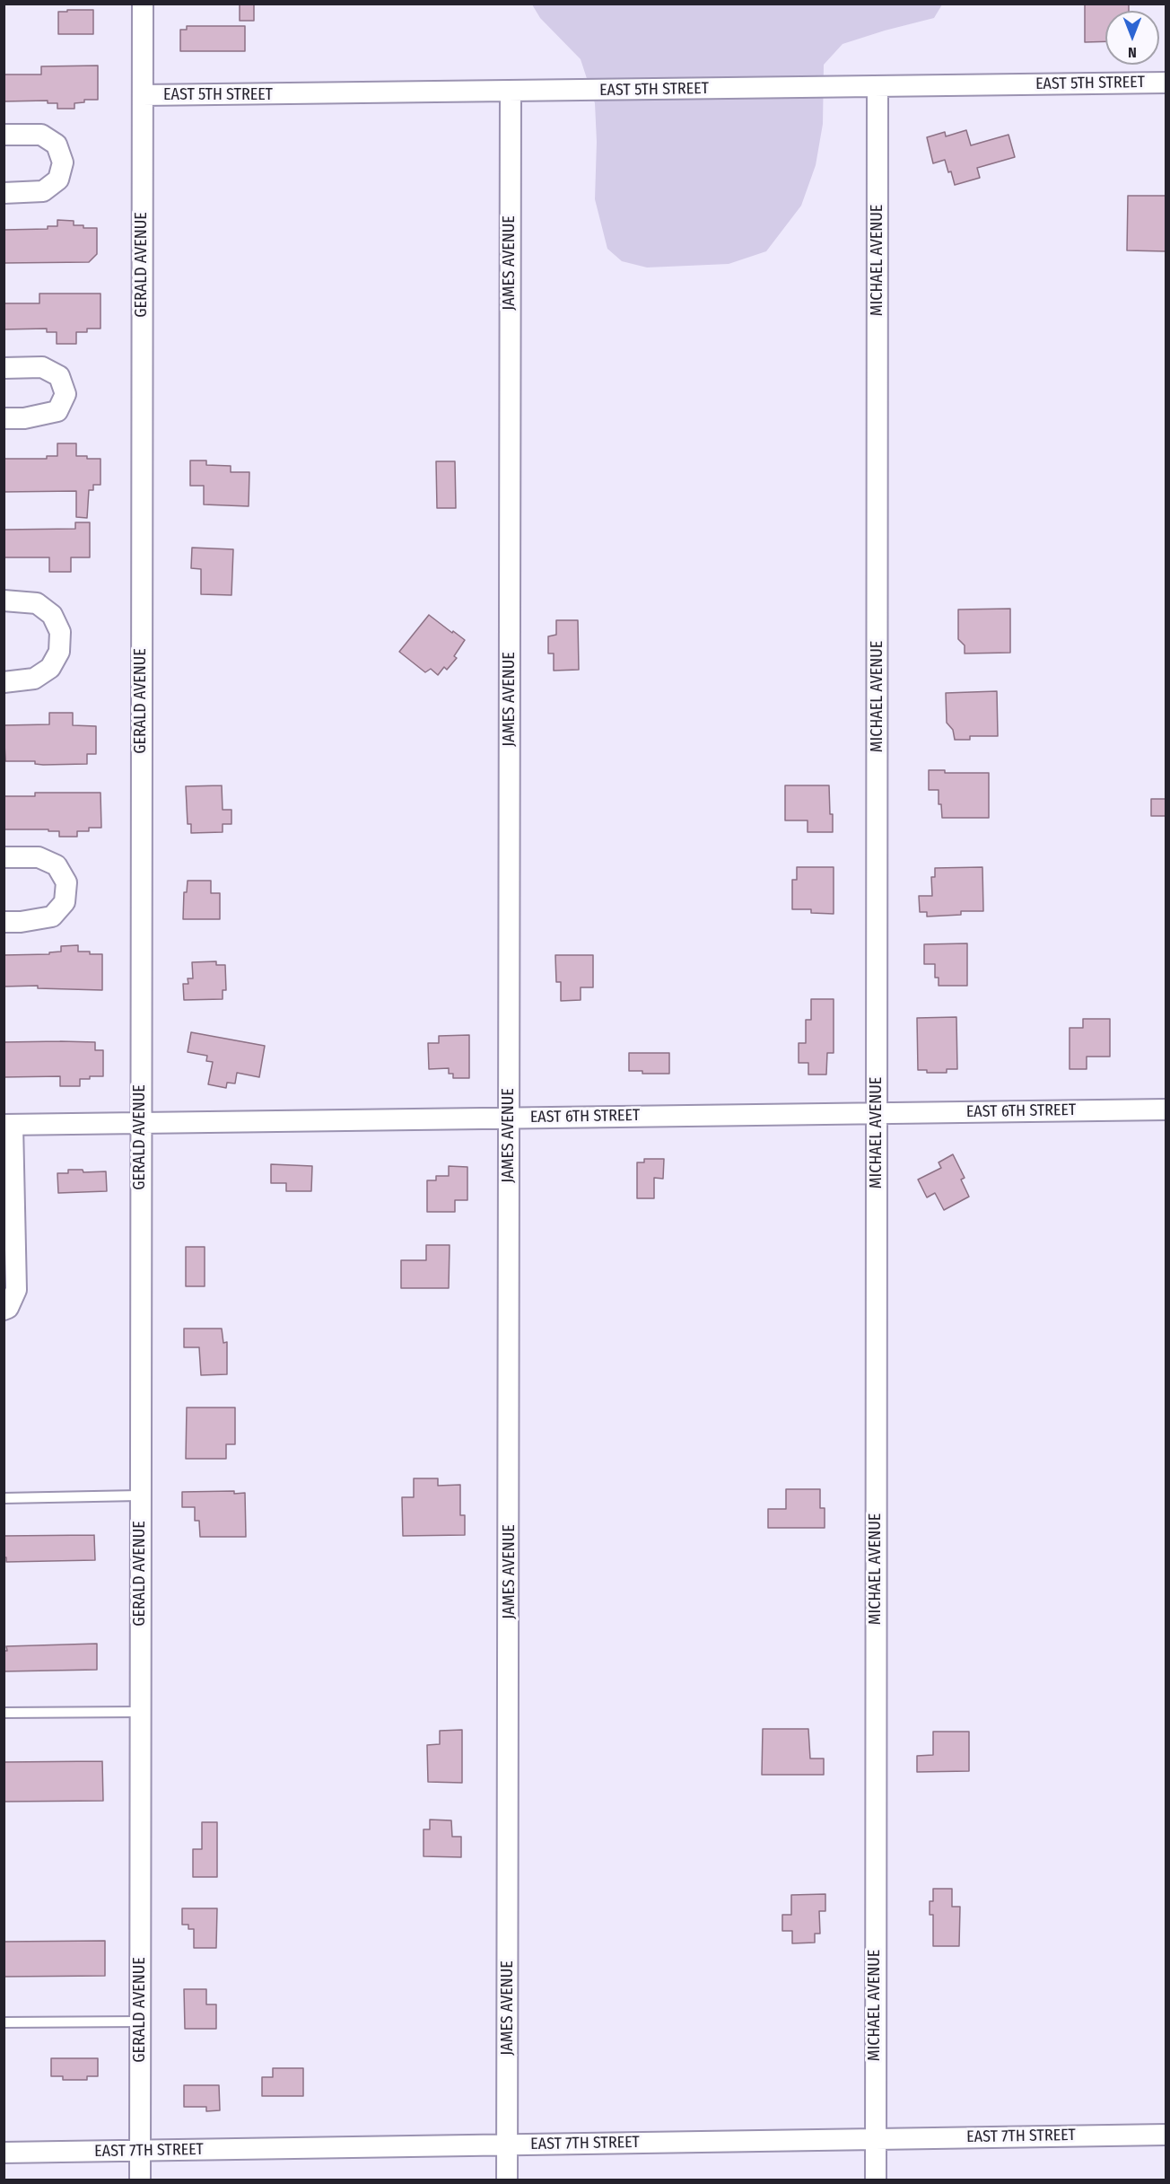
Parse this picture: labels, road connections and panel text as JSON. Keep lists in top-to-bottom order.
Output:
{
  "streets": {
    "street": [
      "EAST 5TH STREET",
      "MICHAEL AVENUE",
      "JAMES AVENUE",
      "GERALD AVENUE",
      "EAST 6TH STREET",
      "EAST 7TH STREET"
    ]
  },
  "crossings": [
    ["EAST 5TH STREET", "MICHAEL AVENUE"],
    ["EAST 5TH STREET", "JAMES AVENUE"],
    ["EAST 5TH STREET", "GERALD AVENUE"],
    ["MICHAEL AVENUE", "EAST 6TH STREET"],
    ["MICHAEL AVENUE", "EAST 7TH STREET"],
    ["JAMES AVENUE", "EAST 6TH STREET"],
    ["JAMES AVENUE", "EAST 7TH STREET"],
    ["GERALD AVENUE", "EAST 6TH STREET"],
    ["GERALD AVENUE", "EAST 7TH STREET"]
  ],
  "north": "bottom"
}
